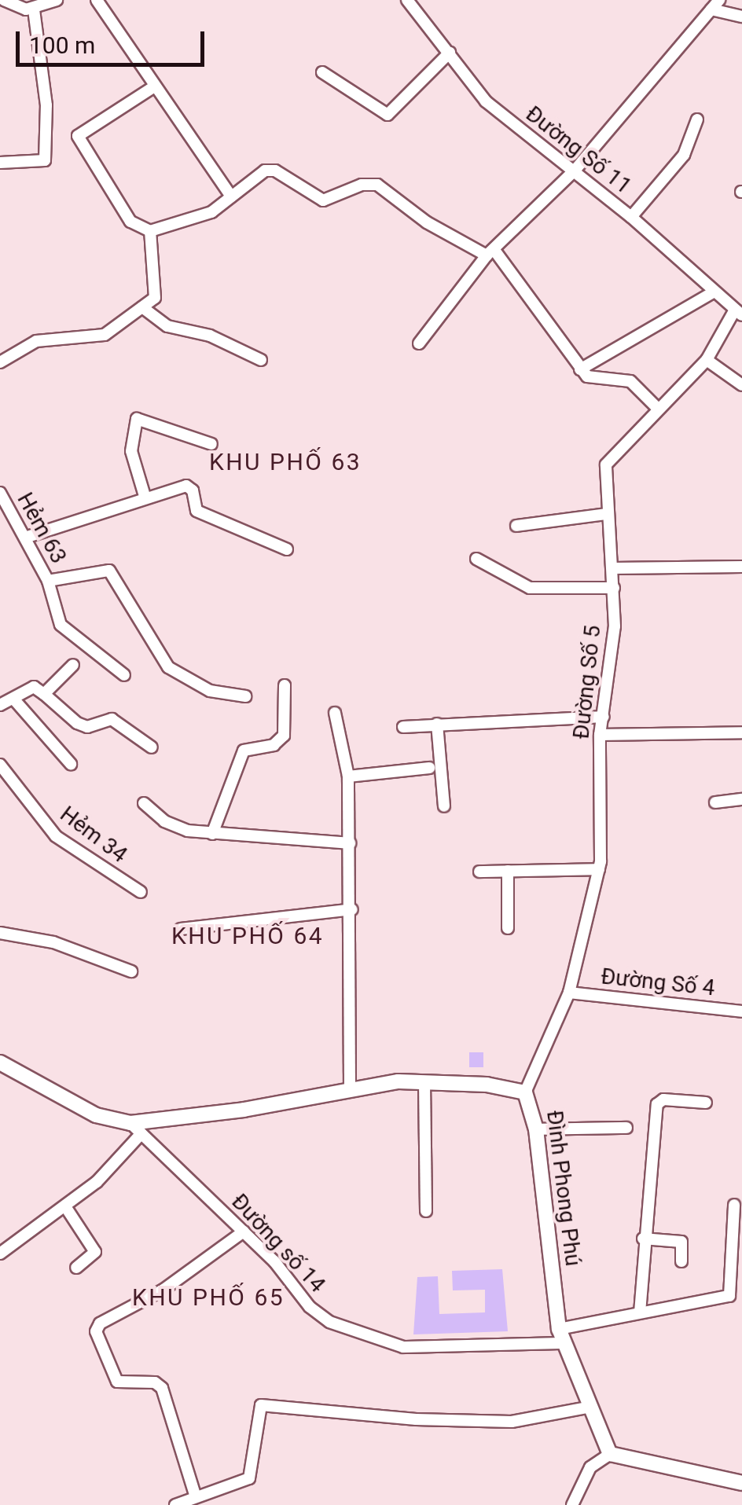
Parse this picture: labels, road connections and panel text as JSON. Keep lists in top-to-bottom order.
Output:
{
  "streets": {
    "street": [
      "Đường Số 11",
      "Hẻm 63",
      "Đường Số 5",
      "Hẻm 34",
      "Đường Số 4",
      "Đình Phong Phú",
      "Đường số 14"
    ]
  },
  "crossings": [
    ["Đường Số 11", "Đường Số 5"],
    ["Đường Số 5", "Đường Số 4"],
    ["Đường Số 5", "Đình Phong Phú"],
    ["Đình Phong Phú", "Đường số 14"]
  ],
  "districts": ["KHU PHỐ 63", "KHU PHỐ 64", "KHU PHỐ 65"],
  "scale_bar": "100 m"
}
